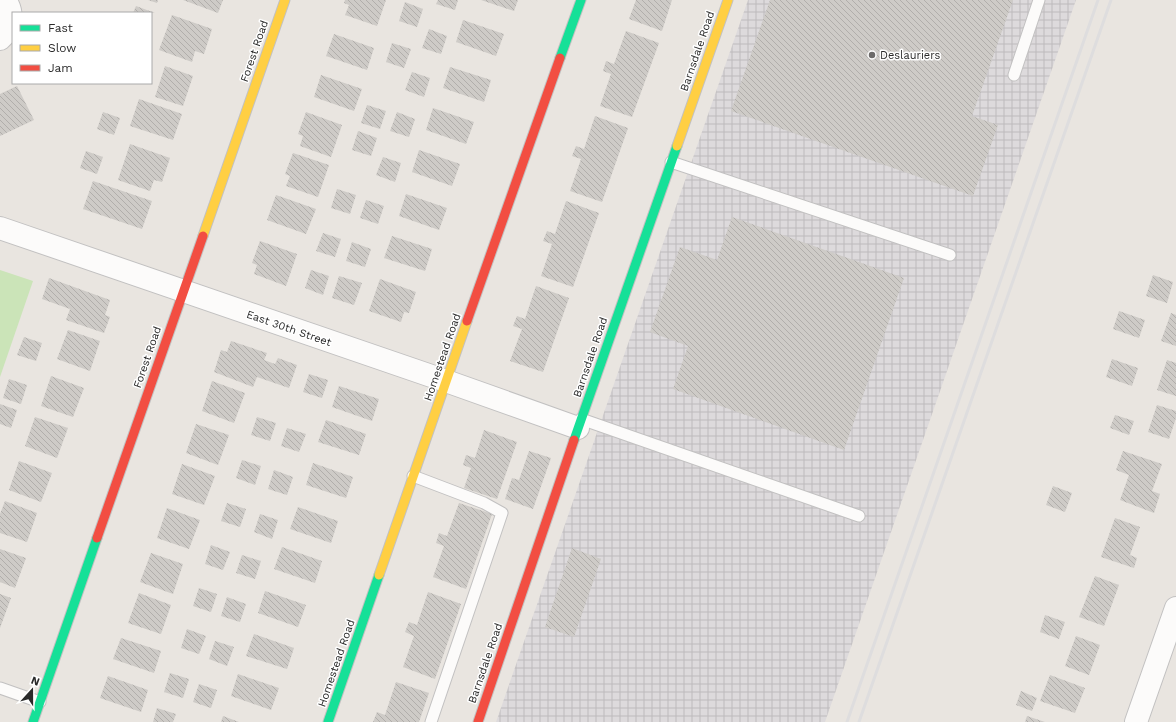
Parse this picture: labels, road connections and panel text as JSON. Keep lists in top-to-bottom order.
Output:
{
  "streets": {
    "street": [
      "Forest Road",
      "Barnsdale Road",
      "East 30th Street",
      "Homestead Road"
    ]
  },
  "crossings": [
    ["Forest Road", "East 30th Street"],
    ["Barnsdale Road", "East 30th Street"],
    ["East 30th Street", "Homestead Road"]
  ],
  "places": ["Deslauriers"],
  "legend": ["Fast", "Slow", "Jam"],
  "north": "top"
}
